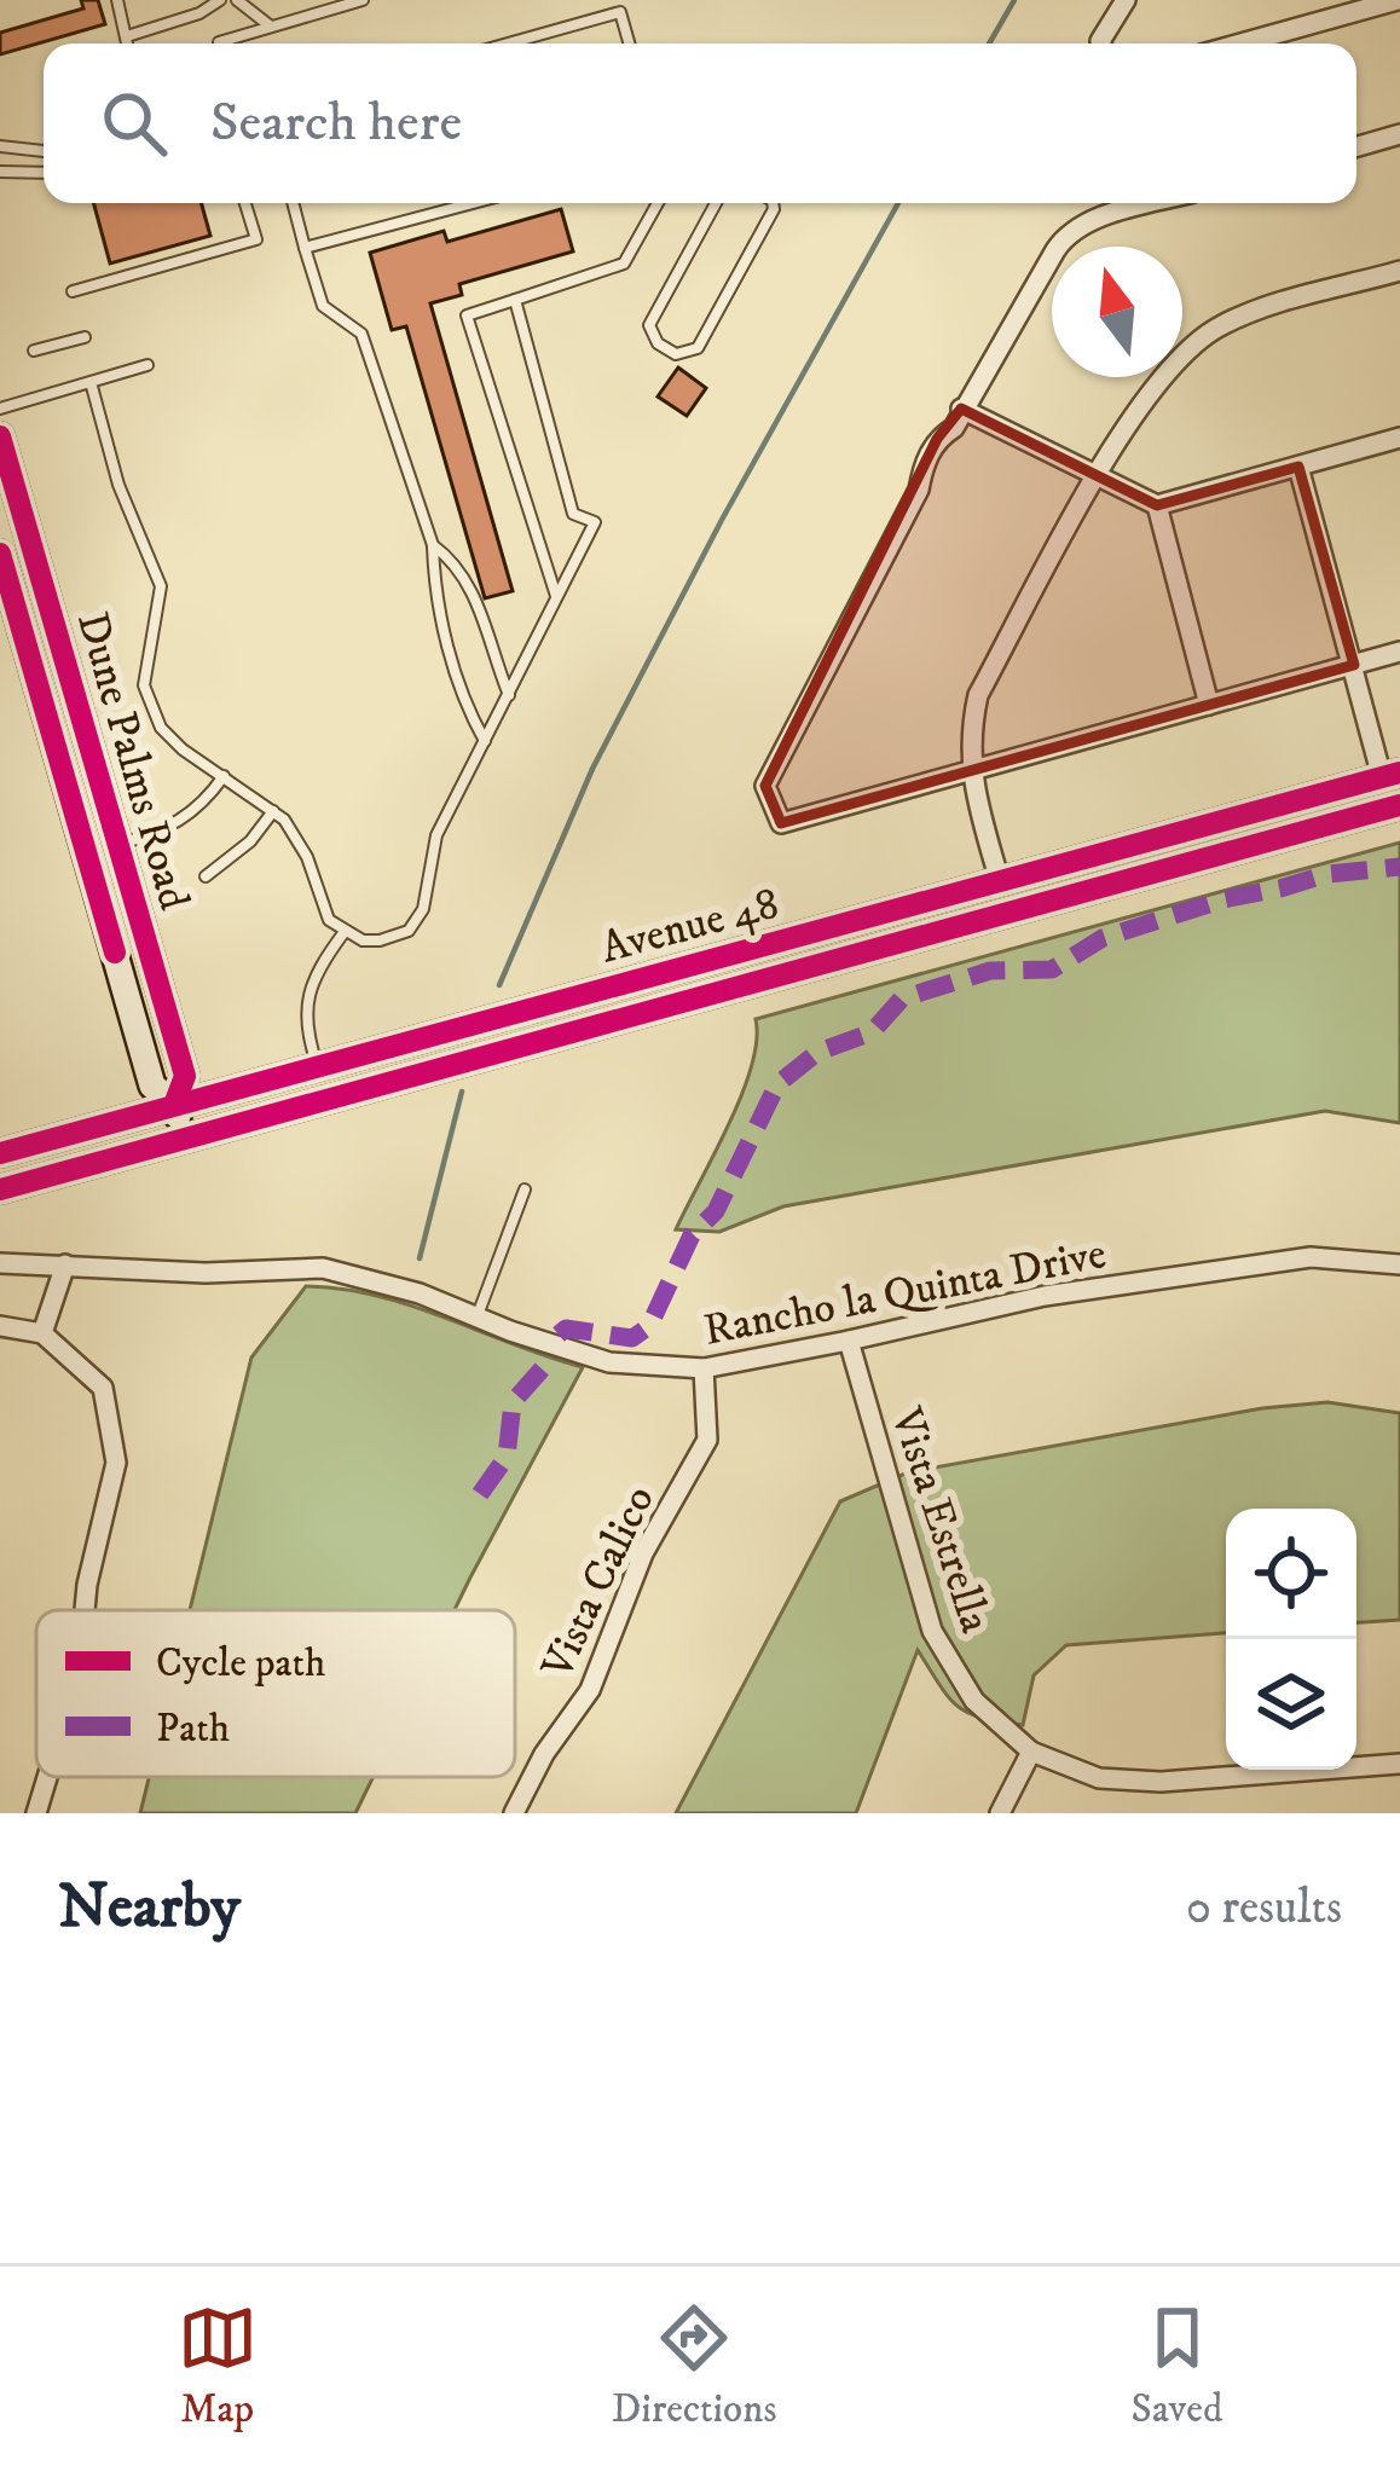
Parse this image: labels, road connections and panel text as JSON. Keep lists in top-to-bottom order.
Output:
{
  "streets": {
    "main road": ["Dune Palms Road", "Avenue 48"],
    "street": ["Rancho la Quinta Drive", "Vista Estrella", "Vista Calico"]
  },
  "crossings": [
    ["Dune Palms Road", "Avenue 48"],
    ["Rancho la Quinta Drive", "Vista Estrella"],
    ["Rancho la Quinta Drive", "Vista Calico"]
  ],
  "legend": ["Cycle path", "Path"],
  "north": "top",
  "page": {
    "search": "Search here",
    "heading": ["Nearby", "0 results"],
    "nav": ["Map", "Directions", "Saved"]
  }
}
